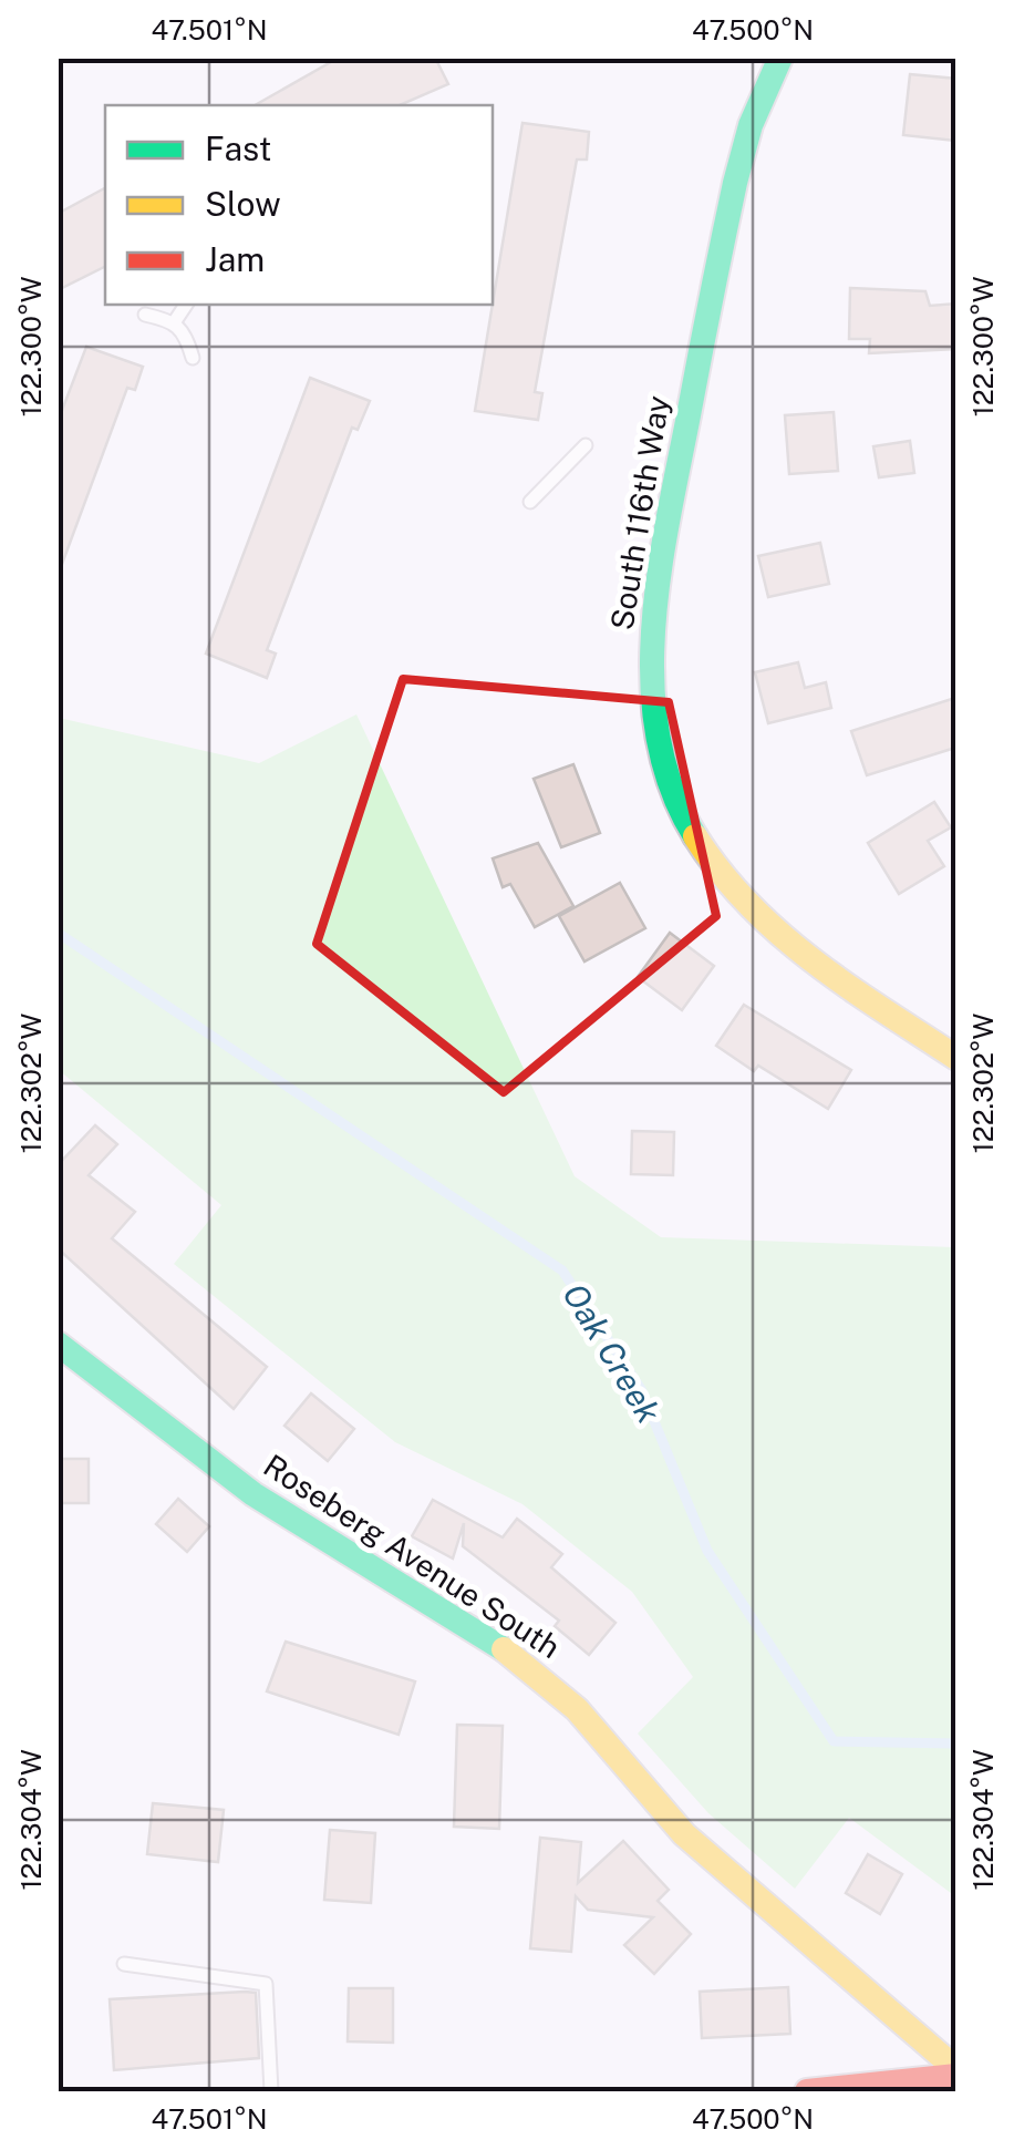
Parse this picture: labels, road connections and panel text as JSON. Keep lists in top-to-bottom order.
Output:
{
  "streets": {
    "street": ["South 116th Way", "Roseberg Avenue South"]
  },
  "water": ["Oak Creek"],
  "legend": ["Fast", "Slow", "Jam"],
  "coordinates": [
    "47.501°N",
    "47.500°N",
    "122.300°W",
    "122.302°W",
    "122.304°W"
  ]
}
